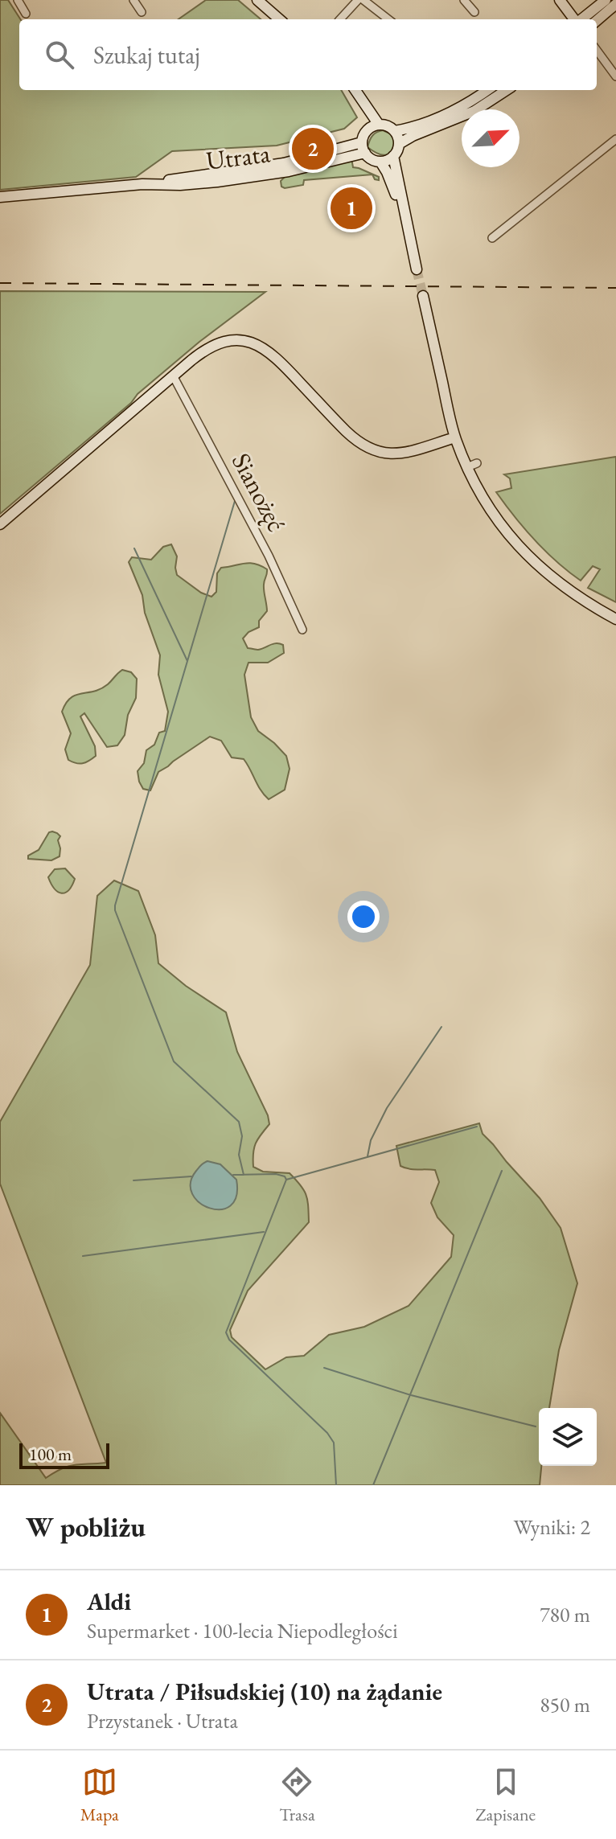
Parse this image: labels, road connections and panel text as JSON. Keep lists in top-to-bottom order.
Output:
{
  "streets": {
    "main road": ["Utrata"],
    "street": ["Sianożęć"]
  },
  "scale_bar": "100 m",
  "north": "top right",
  "page": {
    "search": "Szukaj tutaj",
    "pins": ["2", "1"],
    "scale": "100 m",
    "heading": ["W pobliżu", "Wyniki: 2"],
    "list": [
      {
        "mark": "1",
        "name": "Aldi",
        "note": "Supermarket · 100-lecia Niepodległości",
        "value": "780 m"
      },
      {
        "mark": "2",
        "name": "Utrata / Piłsudskiej (10) na żądanie",
        "note": "Przystanek · Utrata",
        "value": "850 m"
      }
    ],
    "nav": ["Mapa", "Trasa", "Zapisane"]
  }
}
